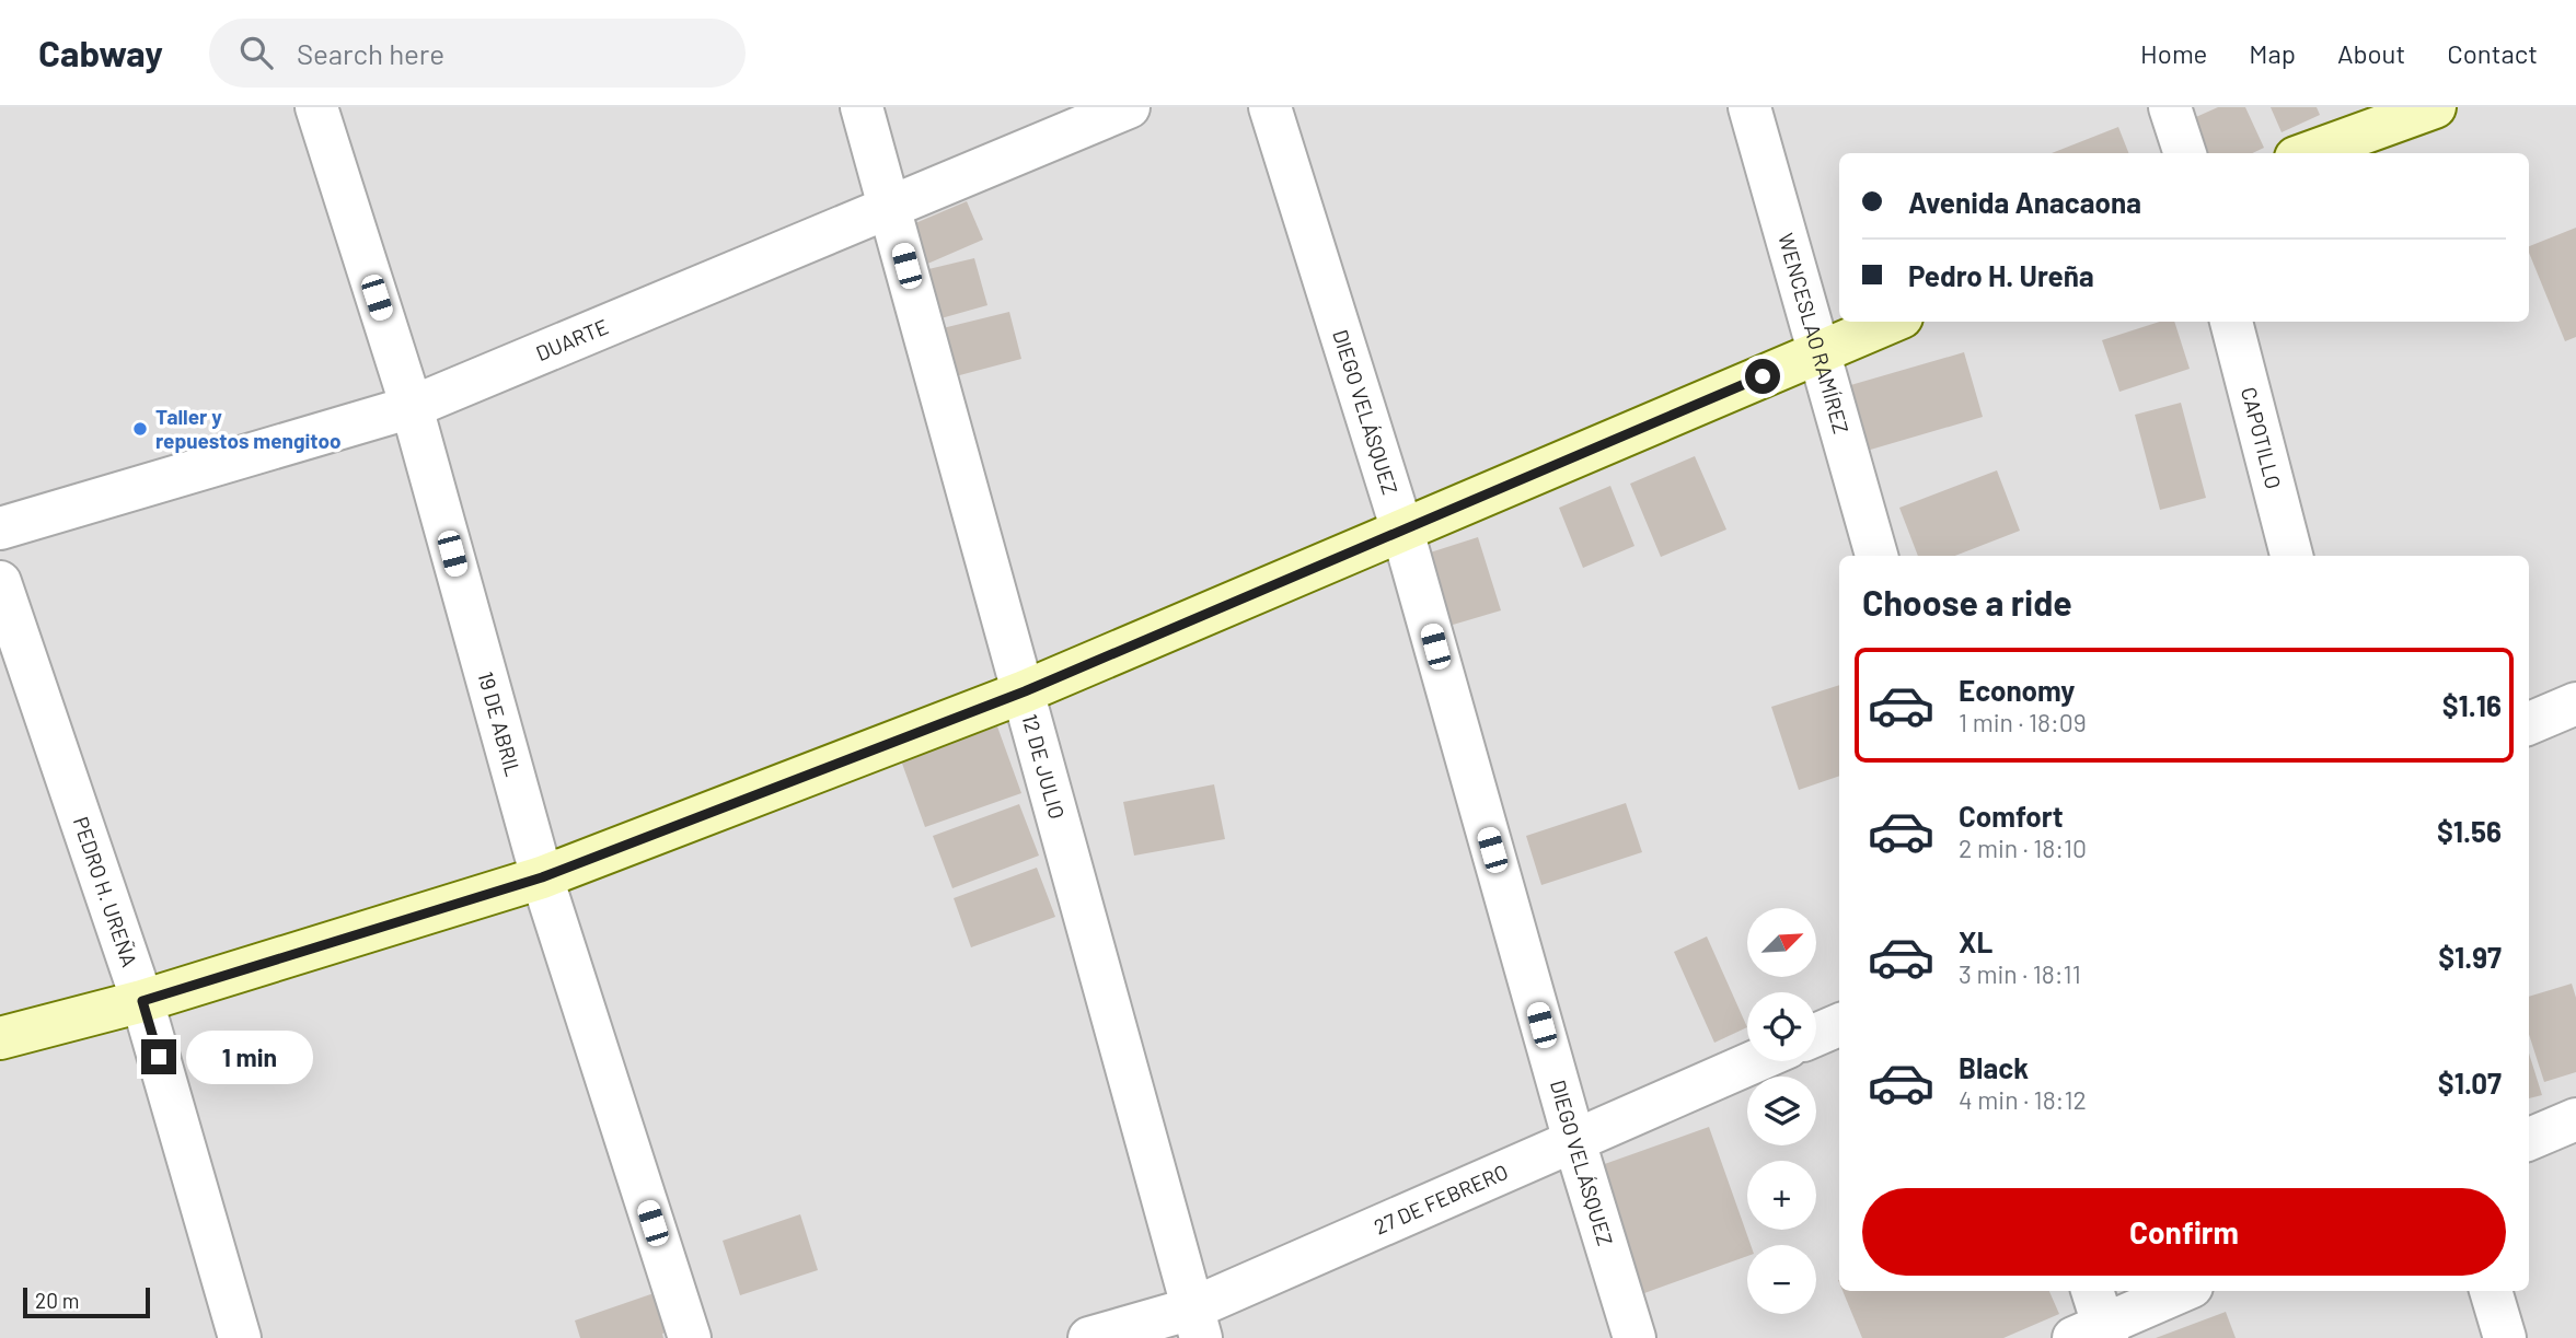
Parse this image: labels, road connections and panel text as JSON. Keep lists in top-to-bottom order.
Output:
{
  "streets": {
    "street": [
      "WENCESLAO RAMÍREZ",
      "DUARTE",
      "DIEGO VELÁSQUEZ",
      "CAPOTILLO",
      "19 DE ABRIL",
      "12 DE JULIO",
      "PEDRO H. UREÑA",
      "27 DE FEBRERO"
    ]
  },
  "crossings": [
    ["DUARTE", "19 DE ABRIL"],
    ["DUARTE", "12 DE JULIO"],
    ["DIEGO VELÁSQUEZ", "27 DE FEBRERO"],
    ["12 DE JULIO", "27 DE FEBRERO"]
  ],
  "places": ["Taller y repuestos mengitoo"],
  "scale_bar": "20 m",
  "north": "top right",
  "page": {
    "header": "Cabway",
    "search": "Search here",
    "nav": [
      "Home",
      "Map",
      "About",
      "Contact"
    ],
    "banner": ["Avenida Anacaona", "Pedro H. Ureña"],
    "heading": "Choose a ride",
    "list": [
      {
        "name": "Economy",
        "note": "1 min · 18:09",
        "value": "$1.16"
      },
      {
        "name": "Comfort",
        "note": "2 min · 18:10",
        "value": "$1.56"
      },
      {
        "name": "XL",
        "note": "3 min · 18:11",
        "value": "$1.97"
      },
      {
        "name": "Black",
        "note": "4 min · 18:12",
        "value": "$1.07"
      }
    ],
    "map_buttons": ["+", "−"],
    "bubble": "1 min",
    "buttons": "Confirm",
    "scale": "20 m"
  }
}
